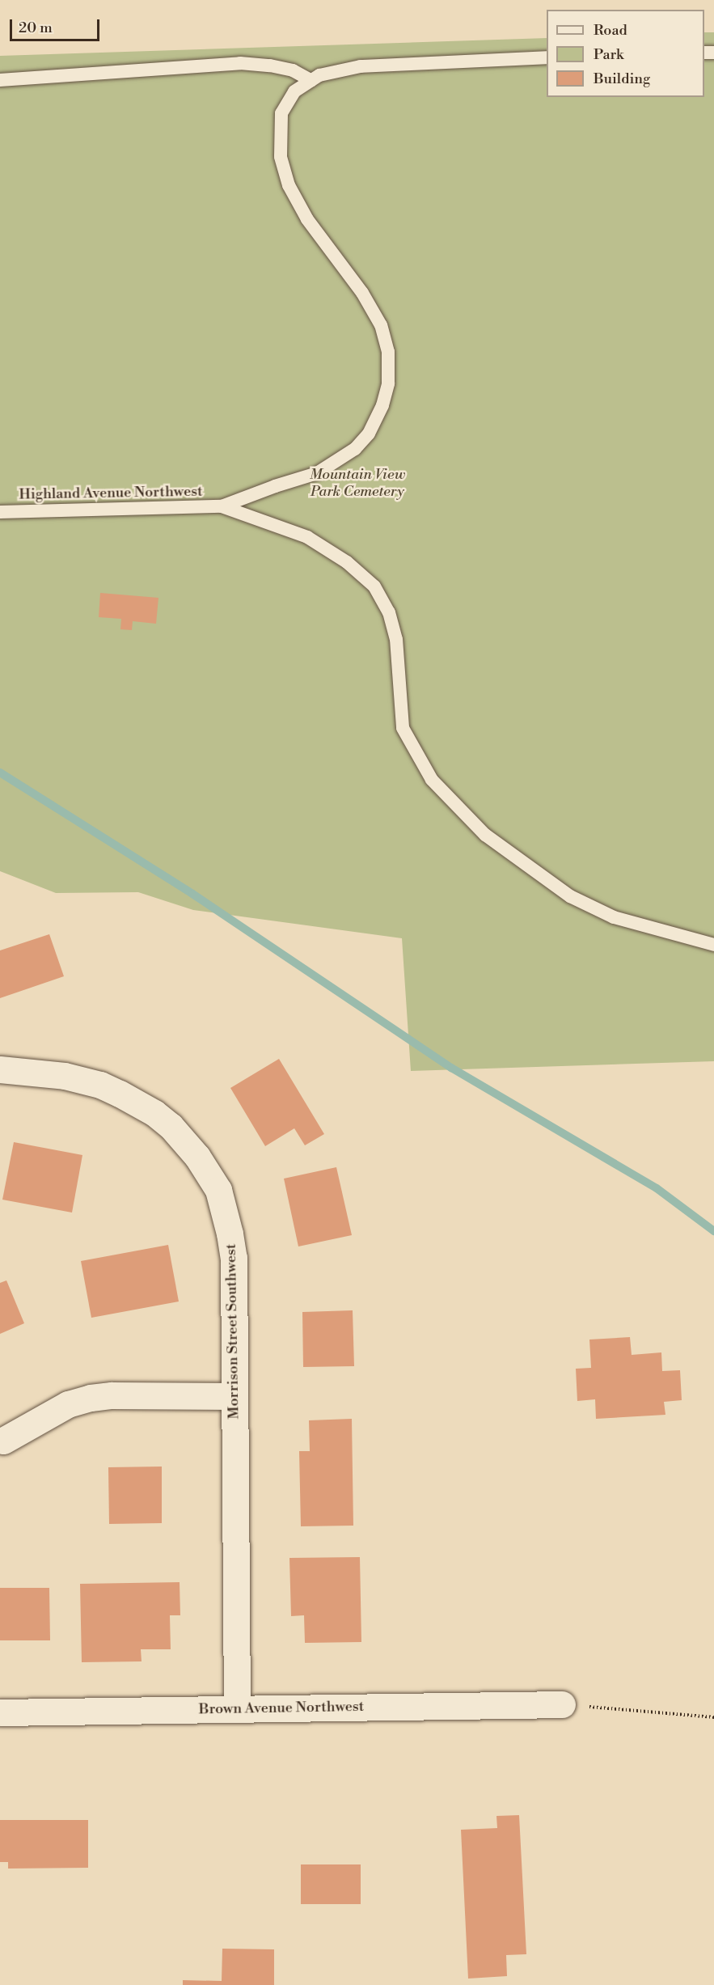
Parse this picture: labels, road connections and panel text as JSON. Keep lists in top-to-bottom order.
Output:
{
  "streets": {
    "street": ["Morrison Street Southwest", "Brown Avenue Northwest"],
    "lane": ["Highland Avenue Northwest"]
  },
  "crossings": [
    ["Morrison Street Southwest", "Brown Avenue Northwest"]
  ],
  "parks": ["Mountain View Park Cemetery"],
  "legend": ["Road", "Park", "Building"],
  "scale_bar": "20 m"
}
